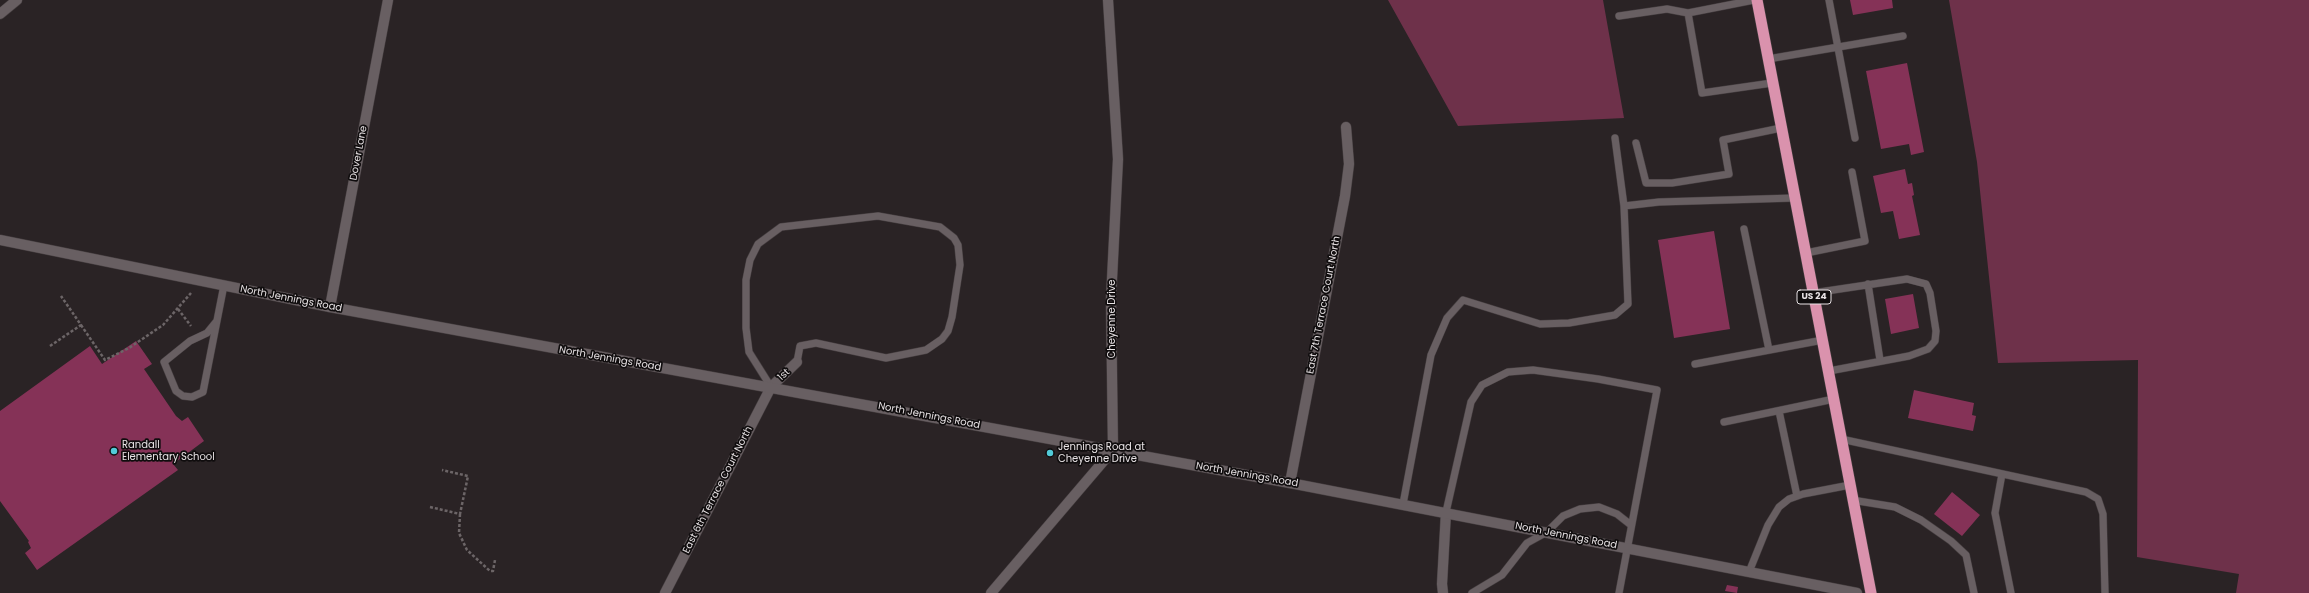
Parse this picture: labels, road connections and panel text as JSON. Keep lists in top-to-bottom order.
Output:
{
  "streets": {
    "highway": ["US 24"],
    "street": [
      "Dover Lane",
      "North Jennings Road",
      "East 7th Terrace Court North",
      "Cheyenne Drive",
      "1st",
      "East 6th Terrace Court North"
    ]
  },
  "crossings": [
    ["Dover Lane", "North Jennings Road"],
    ["North Jennings Road", "East 7th Terrace Court North"],
    ["North Jennings Road", "Cheyenne Drive"],
    ["North Jennings Road", "1st"],
    ["North Jennings Road", "East 6th Terrace Court North"],
    ["1st", "East 6th Terrace Court North"]
  ],
  "places": ["Randall Elementary School", "Jennings Road at Cheyenne Drive"]
}
